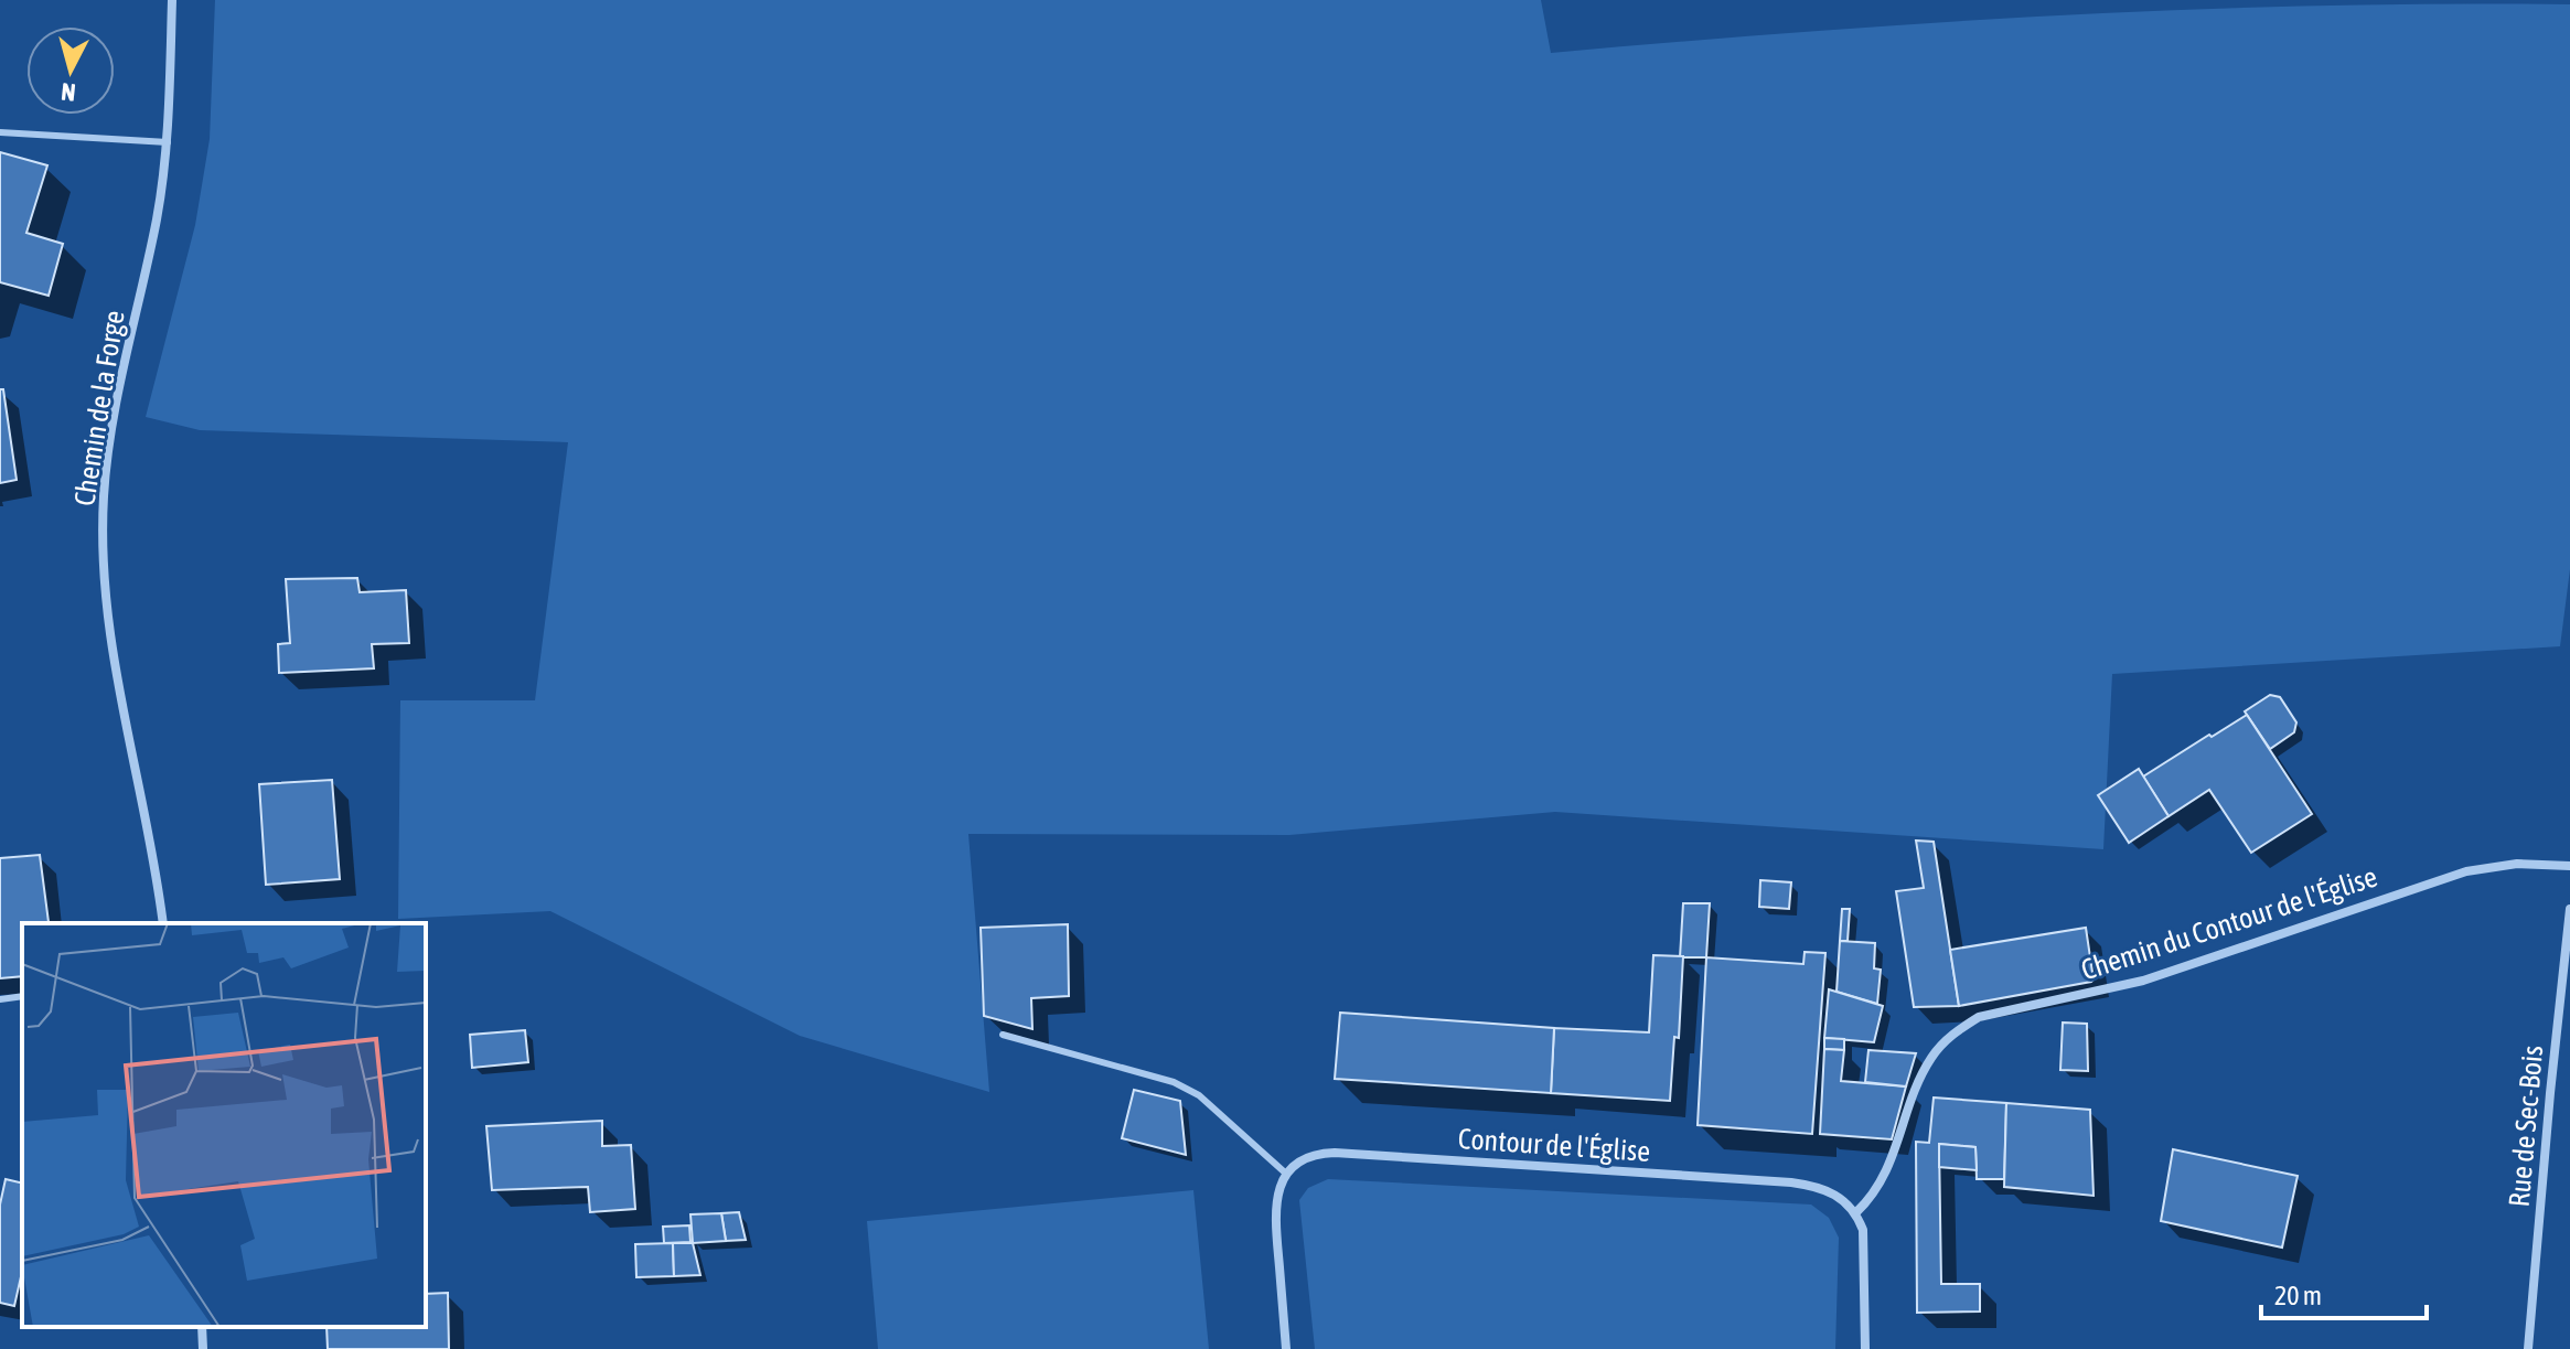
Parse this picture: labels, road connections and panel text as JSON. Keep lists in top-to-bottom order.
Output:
{
  "streets": {
    "street": [
      "Chemin de la Forge",
      "Chemin du Contour de l'Église",
      "Rue de Sec-Bois",
      "Contour de l'Église"
    ]
  },
  "crossings": [
    ["Chemin du Contour de l'Église", "Contour de l'Église"]
  ],
  "scale_bar": "20 m",
  "north": "bottom"
}
